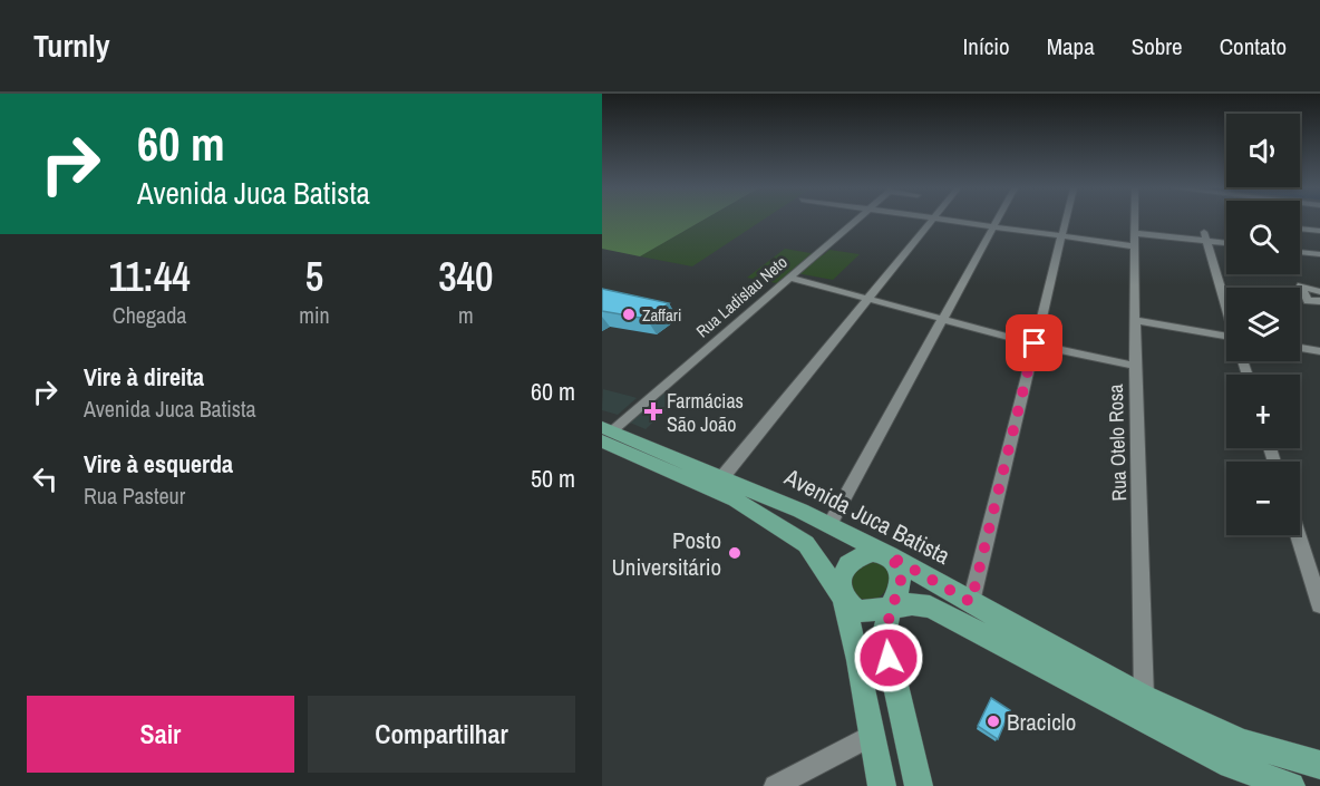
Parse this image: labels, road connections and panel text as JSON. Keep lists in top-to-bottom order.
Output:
{
  "streets": {
    "main road": ["Avenida Juca Batista"],
    "street": ["Rua Ladislau Neto", "Rua Otelo Rosa"]
  },
  "crossings": [
    ["Rua Ladislau Neto", "Avenida Juca Batista"],
    ["Rua Otelo Rosa", "Avenida Juca Batista"]
  ],
  "places": {
    "other": ["Zaffari", "Posto Universitário", "Braciclo"],
    "health": ["Farmácias São João"]
  },
  "page": {
    "header": "Turnly",
    "nav": [
      "Início",
      "Mapa",
      "Sobre",
      "Contato"
    ],
    "turn": ["60 m", "Avenida Juca Batista"],
    "map_buttons": ["+", "−"],
    "eta": [
      "11:44",
      "Chegada",
      "5",
      "min",
      "340",
      "m"
    ],
    "list": [
      {
        "name": "Vire à direita",
        "note": "Avenida Juca Batista",
        "value": "60 m"
      },
      {
        "name": "Vire à esquerda",
        "note": "Rua Pasteur",
        "value": "50 m"
      }
    ],
    "buttons": ["Sair", "Compartilhar"]
  }
}
